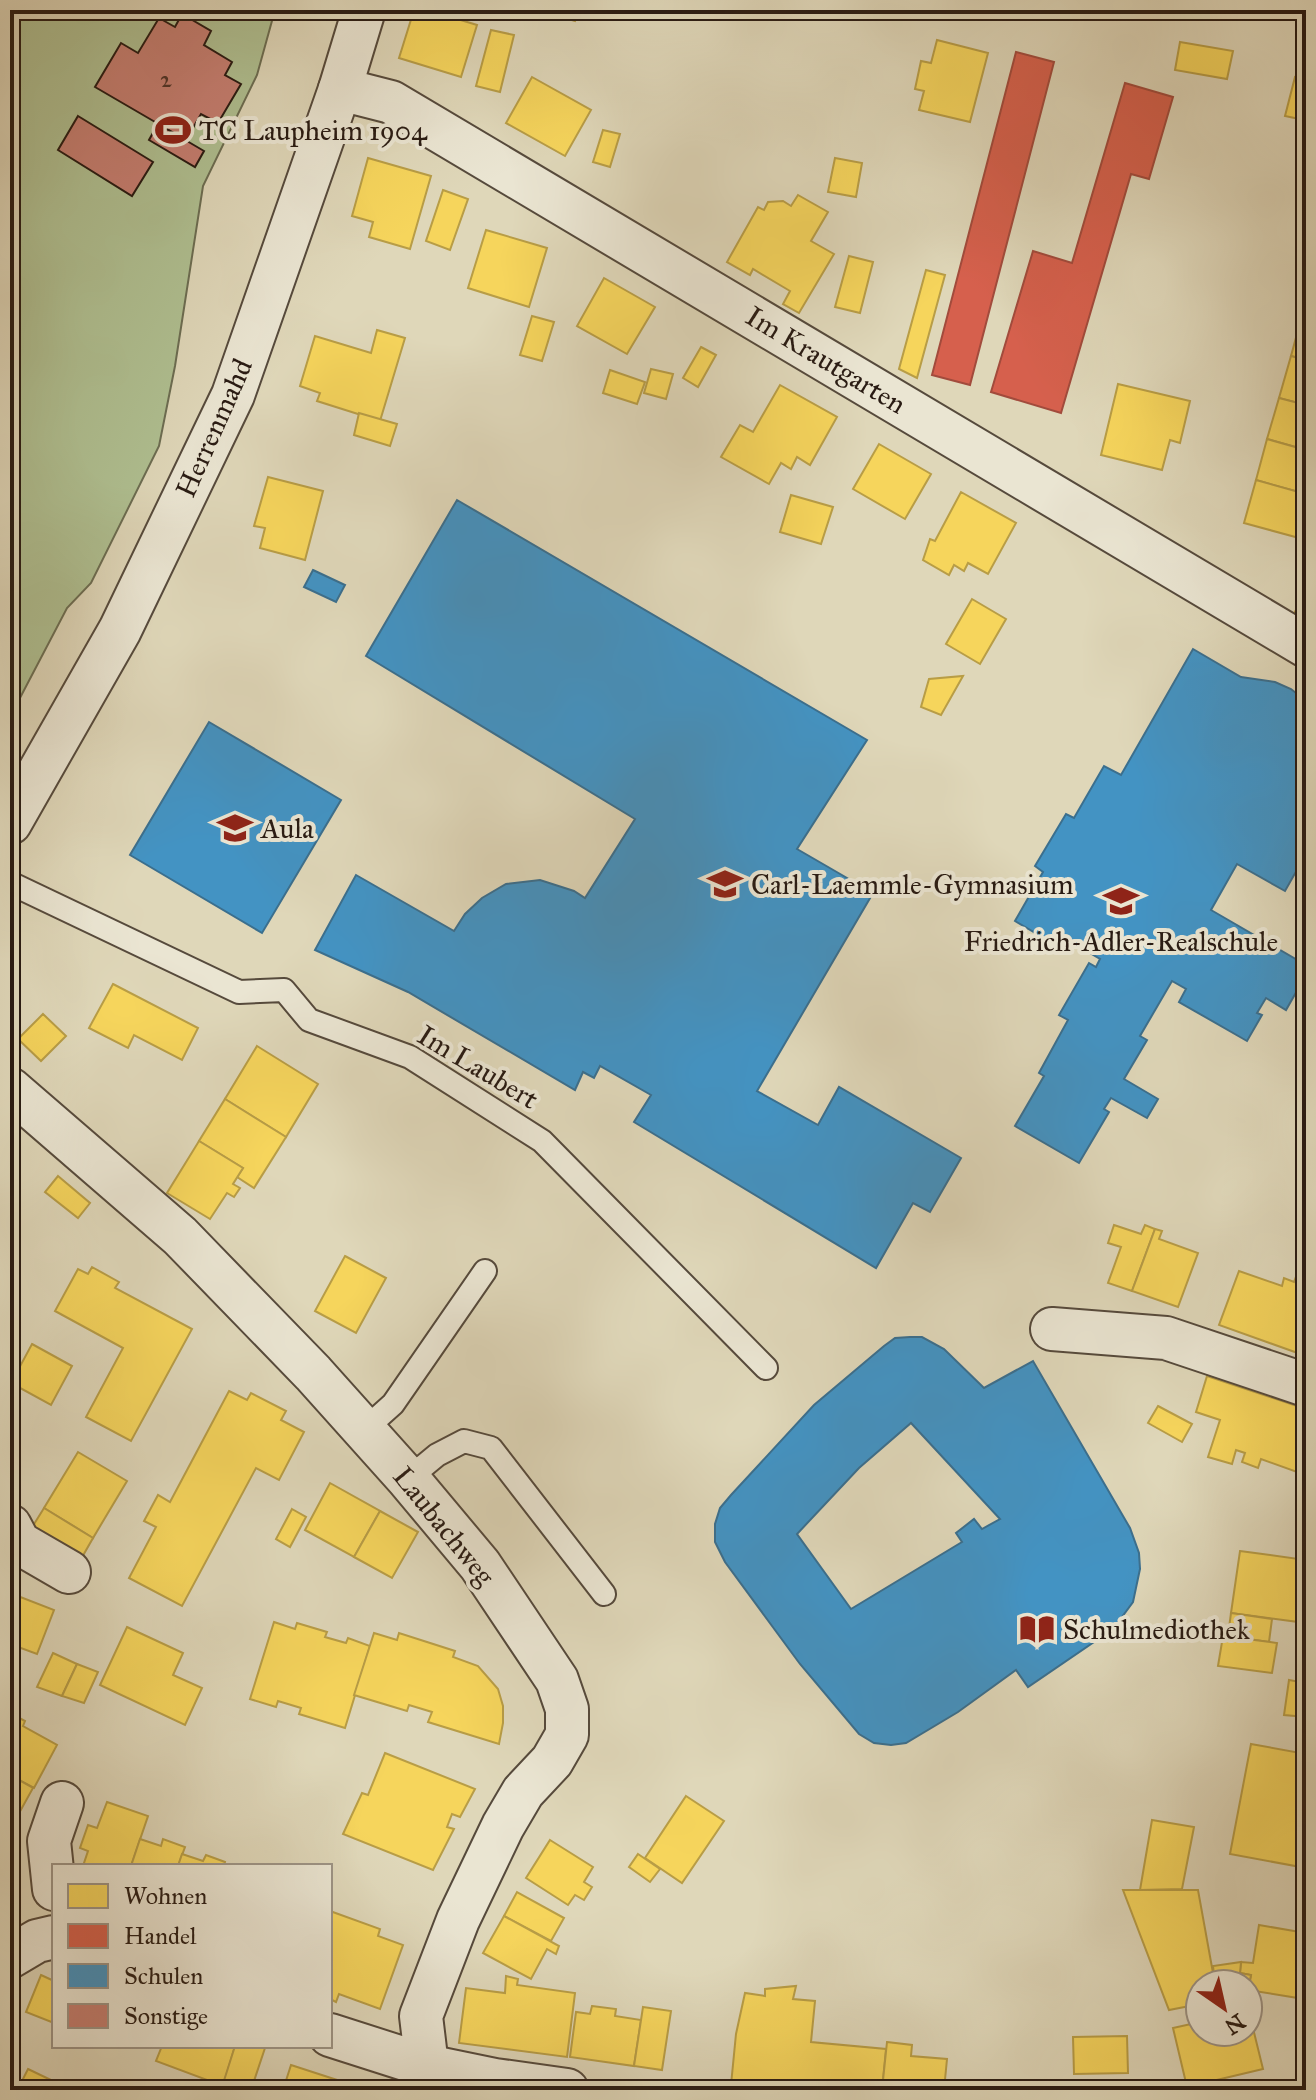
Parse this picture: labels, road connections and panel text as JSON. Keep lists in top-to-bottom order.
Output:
{
  "streets": {
    "street": ["Im Krautgarten", "Herrenmahd", "Laubachweg"],
    "lane": ["Im Laubert"]
  },
  "crossings": [
    ["Im Krautgarten", "Herrenmahd"]
  ],
  "places": {
    "sports": ["TC Laupheim 1904"],
    "school or university": ["Aula", "Carl-Laemmle-Gymnasium", "Friedrich-Adler-Realschule"],
    "library": ["Schulmediothek"]
  },
  "house_numbers": ["2"],
  "legend": [
    "Wohnen",
    "Handel",
    "Schulen",
    "Sonstige"
  ],
  "north": "bottom right"
}
